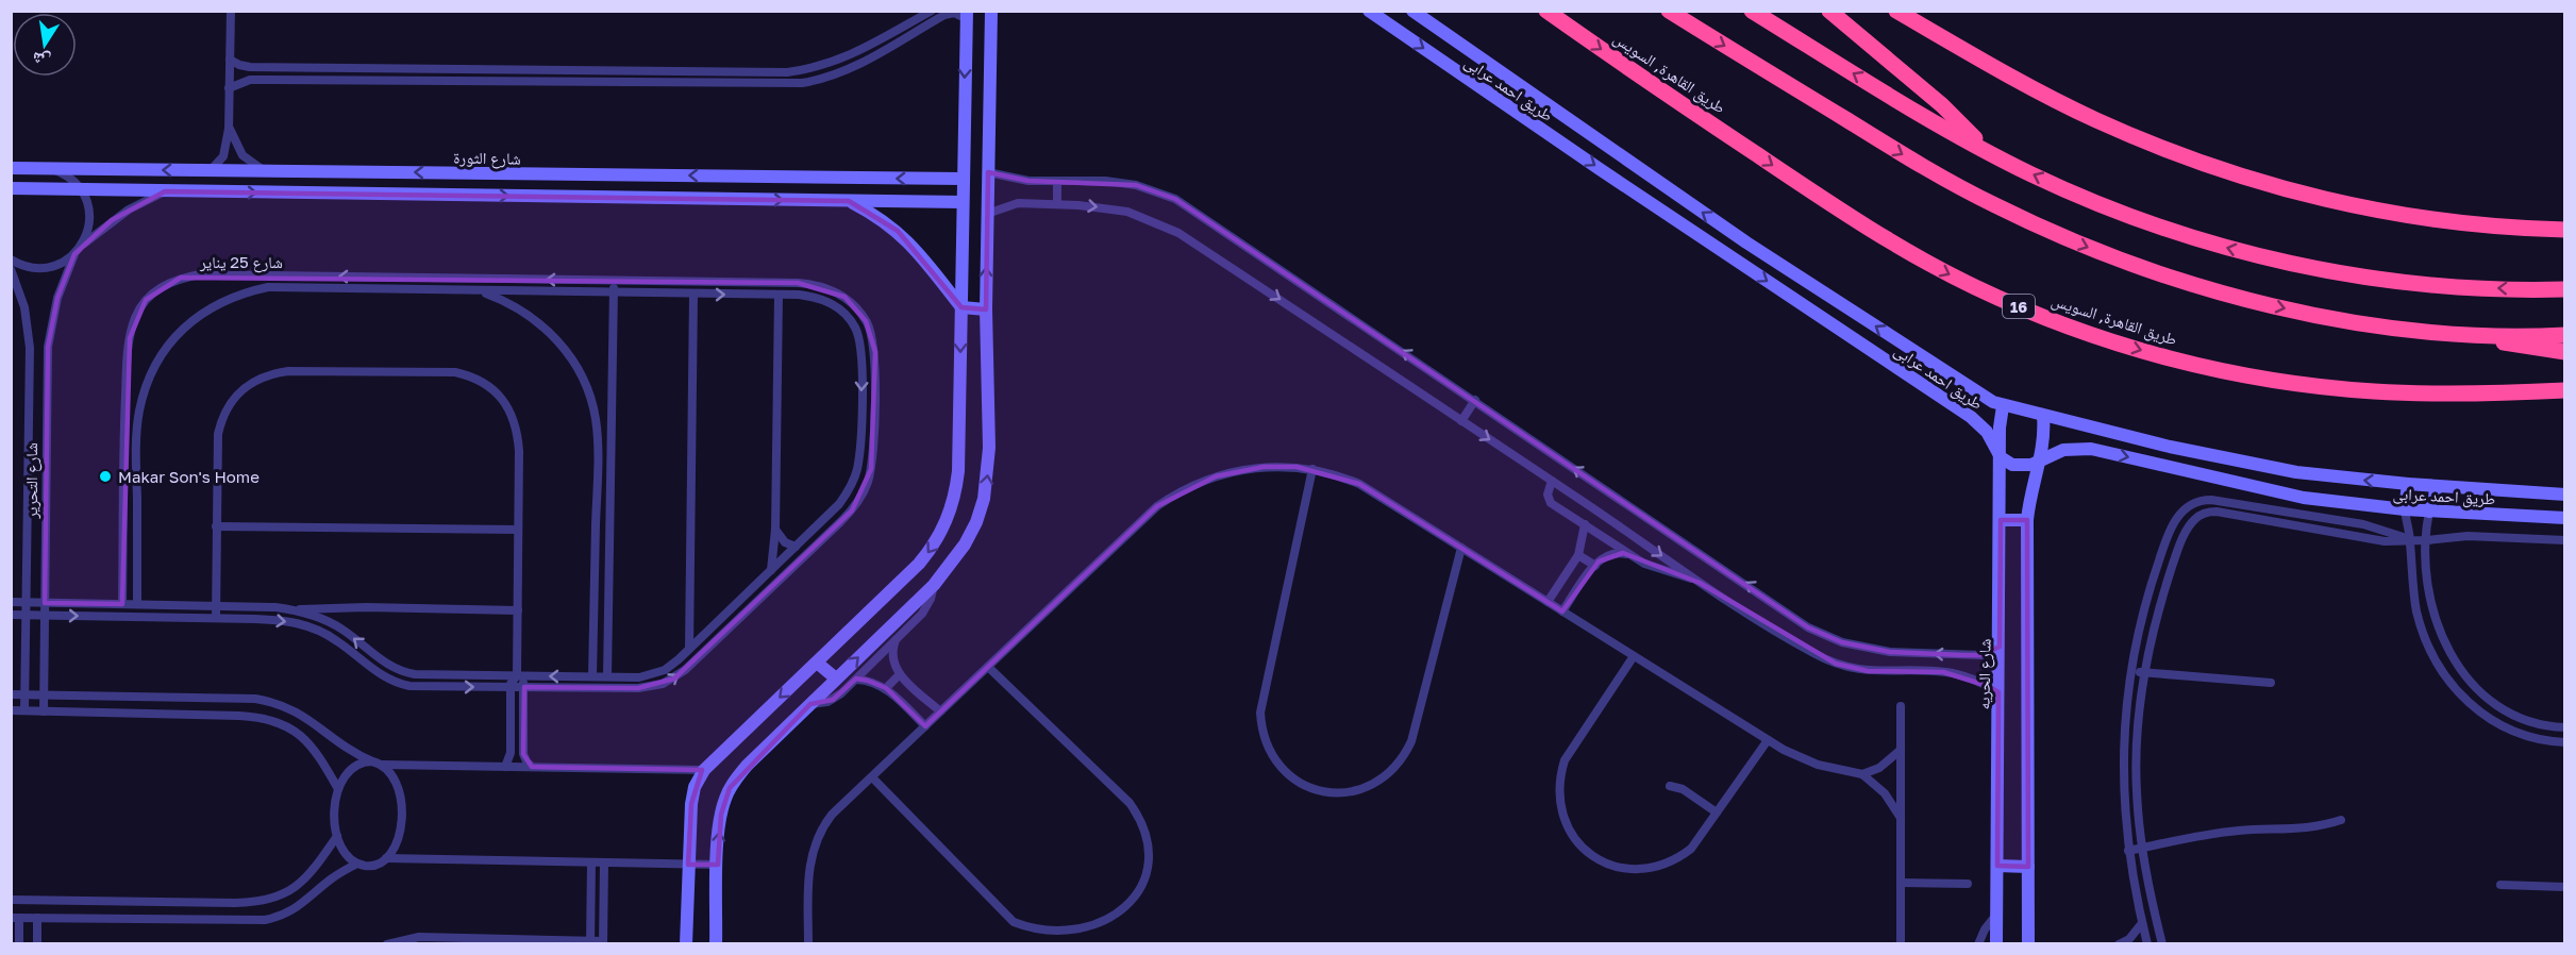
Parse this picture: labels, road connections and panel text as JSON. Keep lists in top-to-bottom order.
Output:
{
  "streets": {
    "highway": ["طريق القاهرة, السويس", "16"],
    "street": [
      "طريق احمد عرابى",
      "شارع الثورة",
      "شارع 25 يناير",
      "شارع التحرير",
      "شارع الحريه"
    ]
  },
  "crossings": [
    ["طريق احمد عرابى", "شارع الحريه"]
  ],
  "places": ["Makar Son's Home"],
  "north": "bottom"
}
